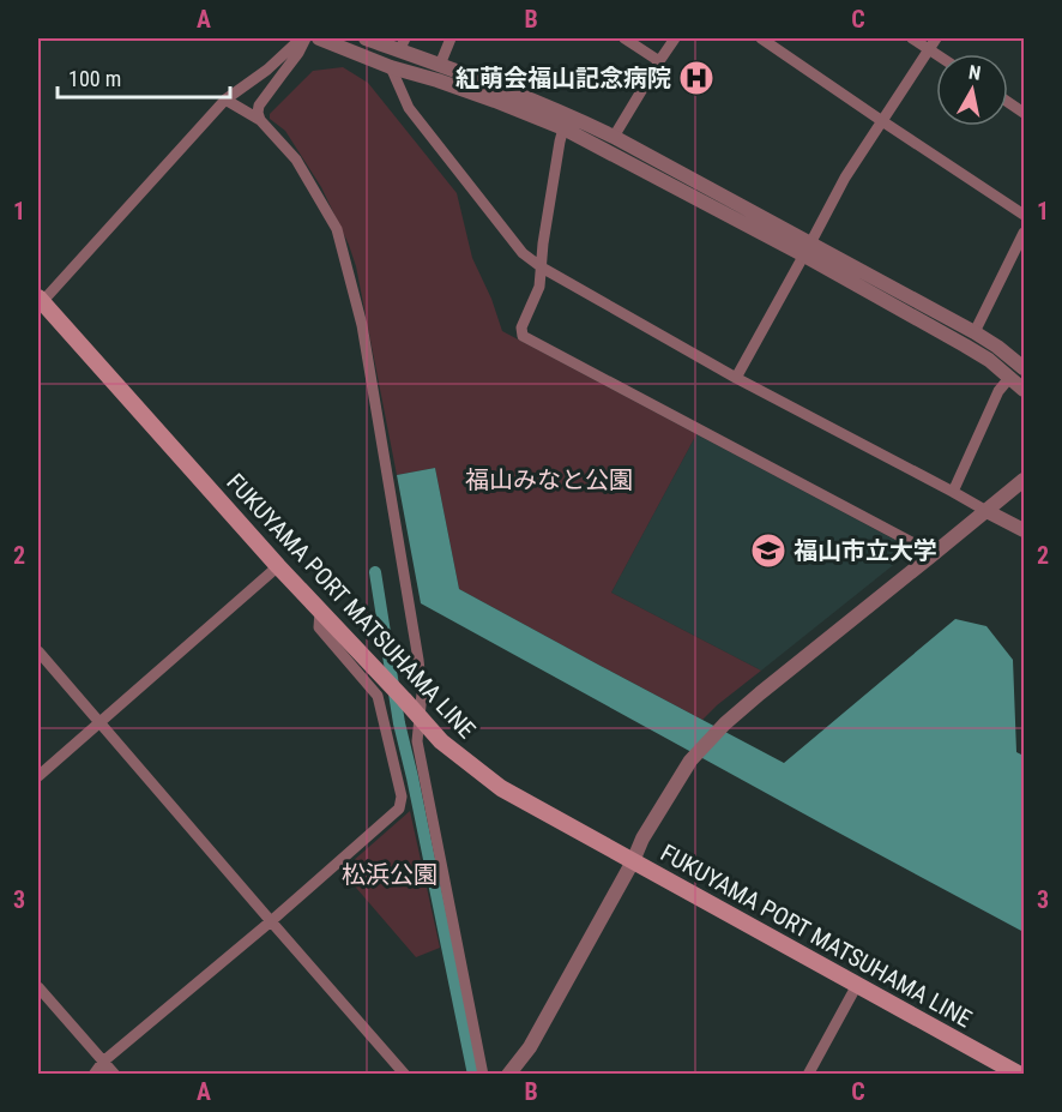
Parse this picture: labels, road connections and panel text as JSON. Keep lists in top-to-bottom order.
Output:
{
  "streets": {
    "main road": ["FUKUYAMA PORT MATSUHAMA LINE"]
  },
  "parks": ["福山みなと公園", "松浜公園"],
  "places": {
    "hospital": ["紅萌会福山記念病院"],
    "school or university": ["福山市立大学"]
  },
  "scale_bar": "100 m",
  "north": "top",
  "grid": {
    "columns": ["A", "B", "C"],
    "rows": ["1", "2", "3"]
  }
}
